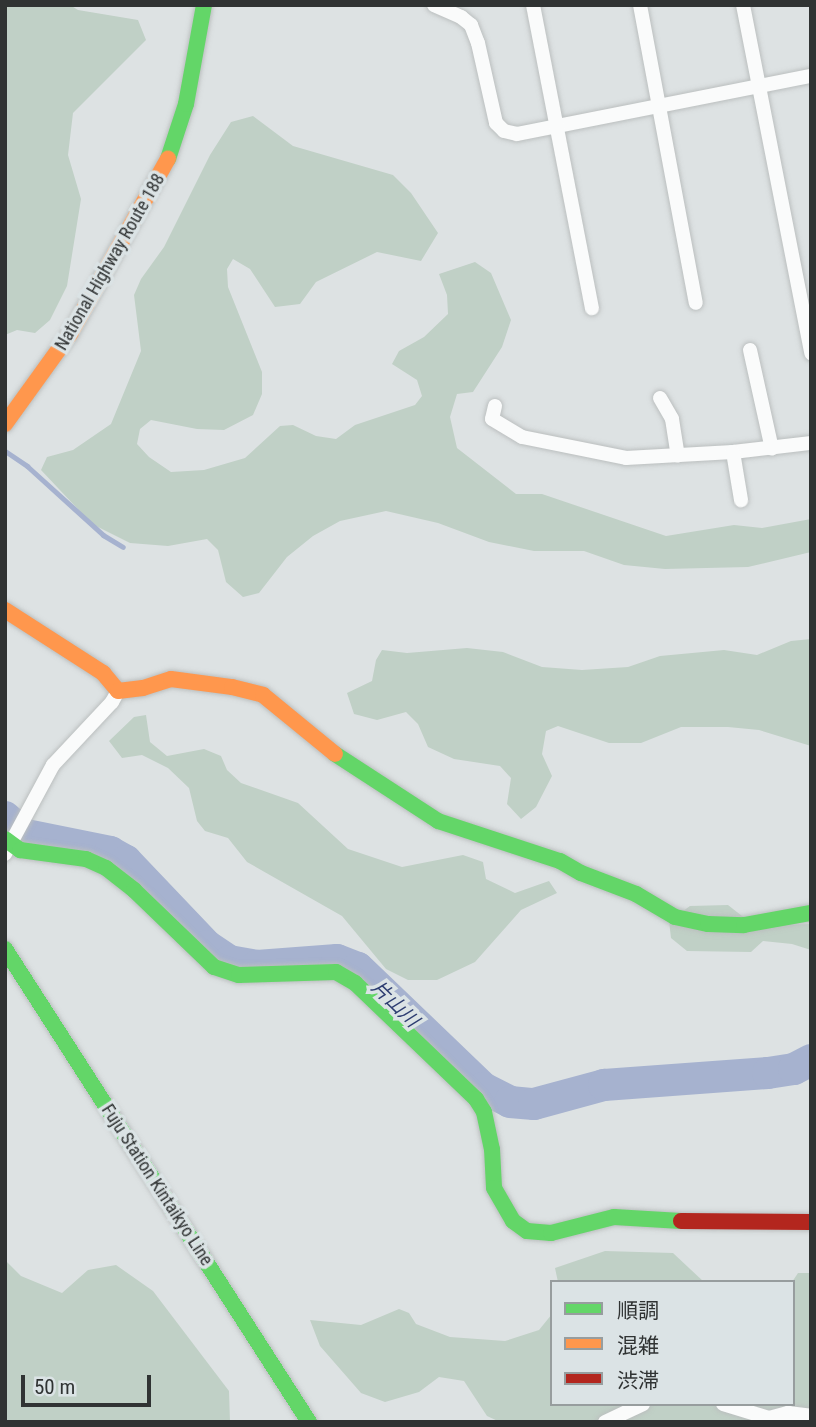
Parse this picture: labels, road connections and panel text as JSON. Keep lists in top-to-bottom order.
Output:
{
  "streets": {
    "main road": ["National Highway Route 188", "Fuju Station Kintaikyo Line"]
  },
  "water": ["片山川"],
  "legend": ["順調", "混雑", "渋滞"],
  "scale_bar": "50 m"
}
